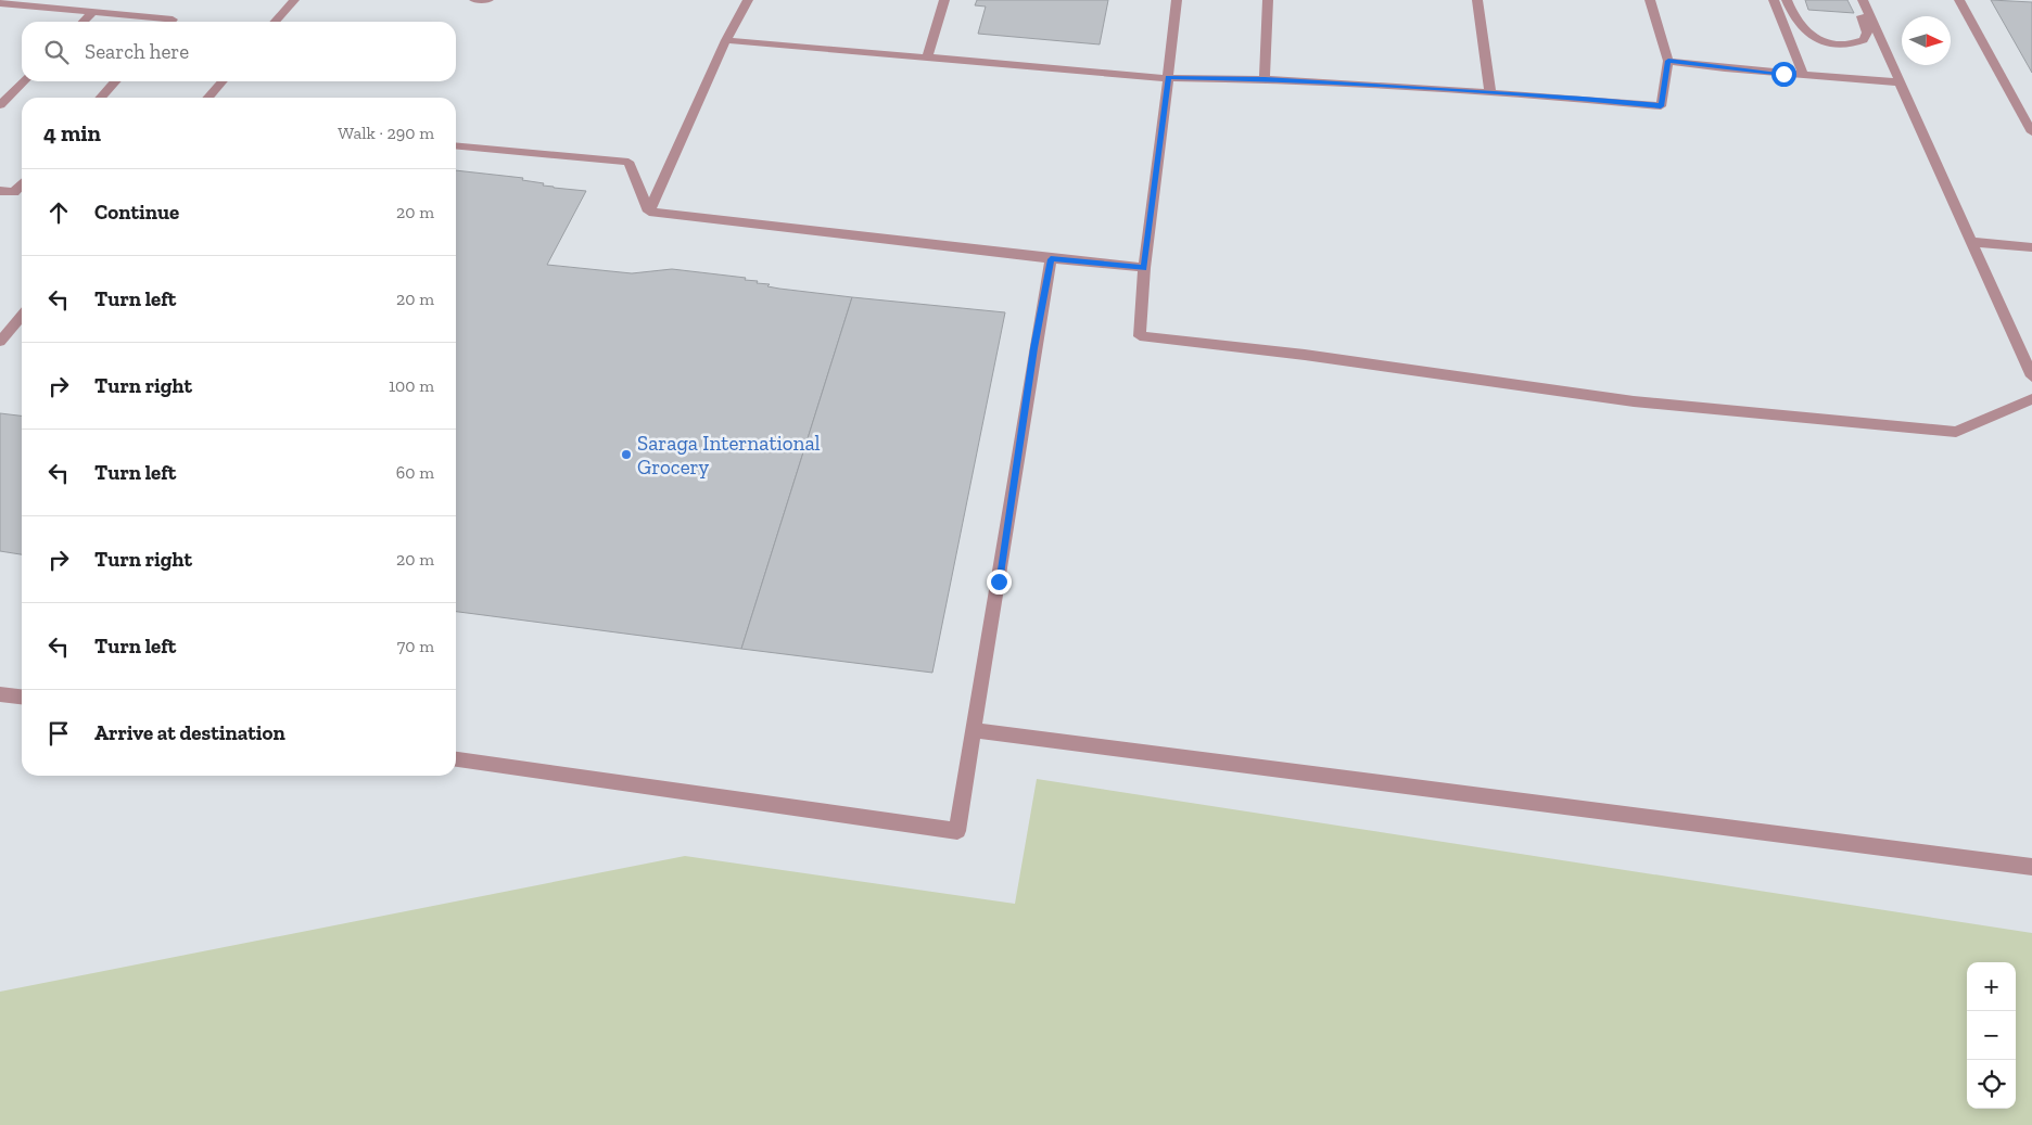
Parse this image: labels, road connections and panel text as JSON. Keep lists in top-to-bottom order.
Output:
{
  "places": ["Saraga International Grocery"],
  "north": "right",
  "page": {
    "search": "Search here",
    "heading": ["4 min", "Walk · 290 m"],
    "list": [
      ["Continue", "20 m"],
      ["Turn left", "20 m"],
      ["Turn right", "100 m"],
      ["Turn left", "60 m"],
      ["Turn right", "20 m"],
      ["Turn left", "70 m"],
      "Arrive at destination"
    ],
    "map_buttons": ["+", "−"]
  }
}
